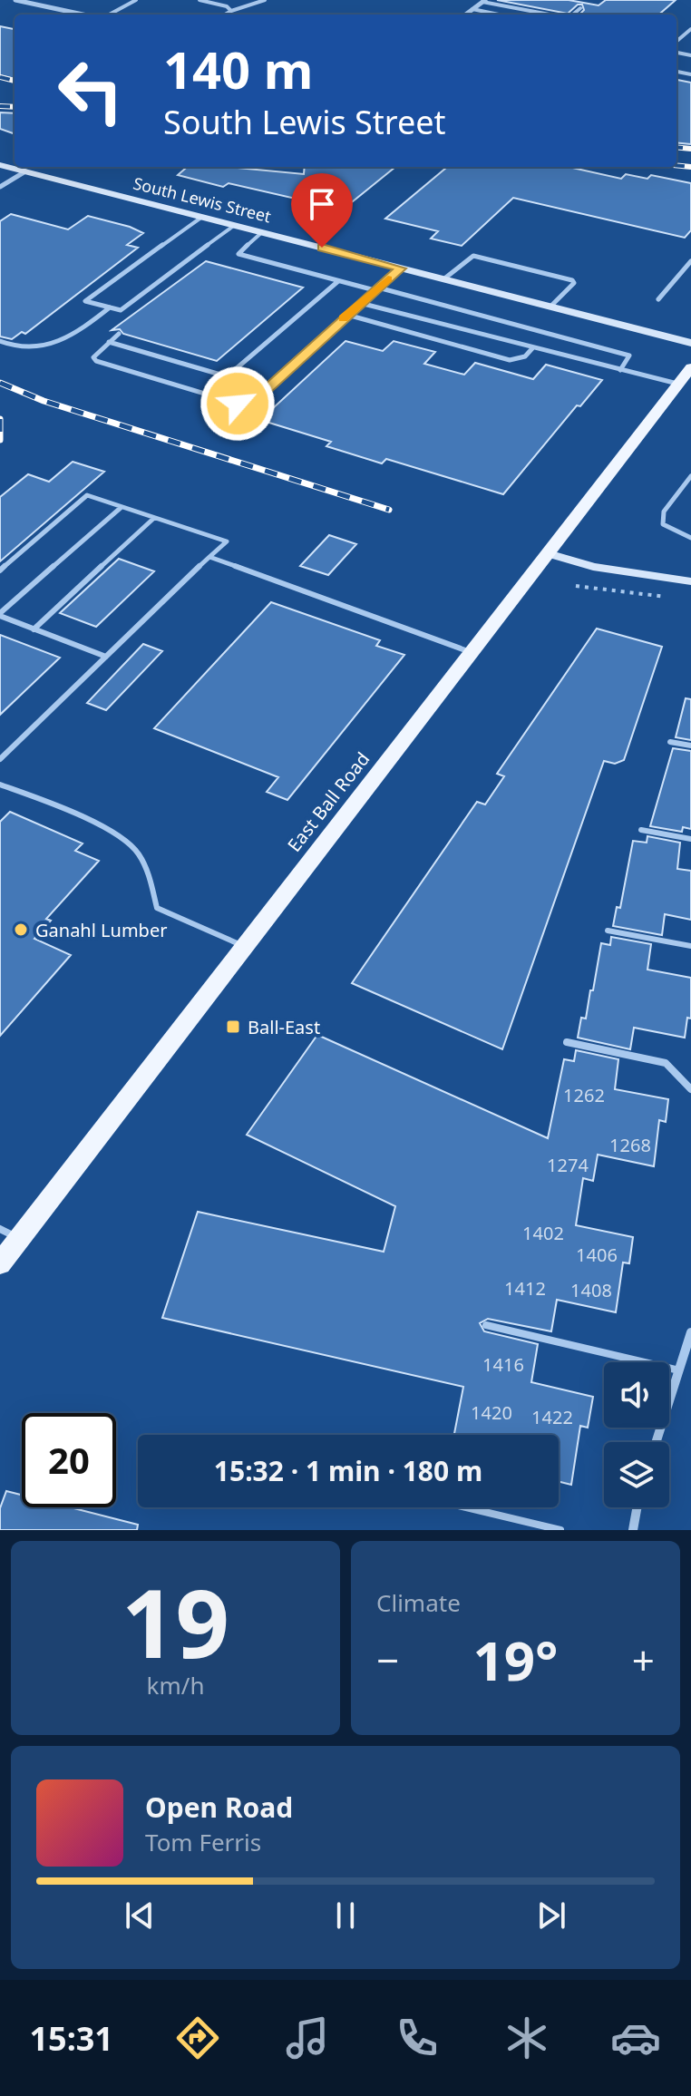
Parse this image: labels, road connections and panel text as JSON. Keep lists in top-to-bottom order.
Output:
{
  "streets": {
    "main road": ["South Lewis Street", "East Ball Road"]
  },
  "places": {
    "other": ["Ganahl Lumber"],
    "transit": ["Ball-East"]
  },
  "house_numbers": [
    "1262",
    "1268",
    "1274",
    "1402",
    "1406",
    "1412",
    "1408",
    "1416",
    "1420",
    "1422"
  ],
  "page": {
    "turn": ["140 m", "South Lewis Street"],
    "limit": "20",
    "trip": "15:32 · 1 min · 180 m",
    "tile": [
      ["19", "km/h"],
      "Climate"
    ],
    "heat": ["−", "19°", "+"],
    "song": ["Open Road", "Tom Ferris"],
    "tabs": "15:31"
  }
}
